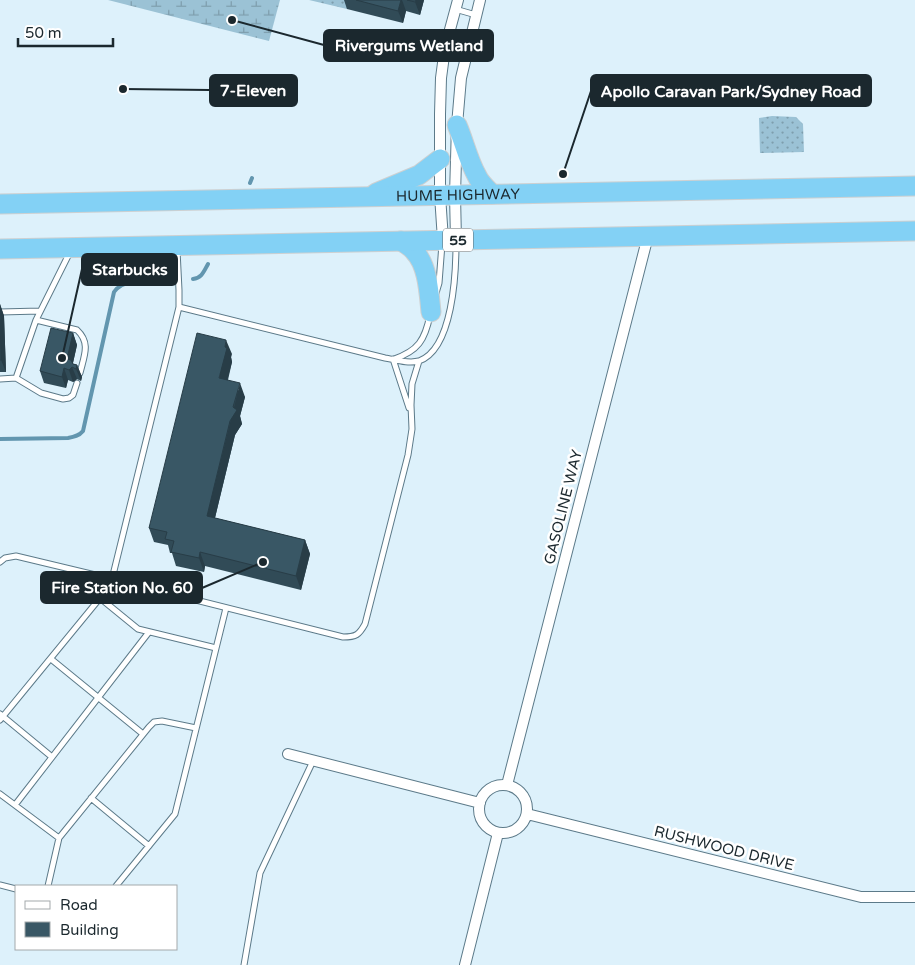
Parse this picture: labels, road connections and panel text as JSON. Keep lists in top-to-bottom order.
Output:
{
  "streets": {
    "highway": ["HUME HIGHWAY", "55"],
    "street": ["GASOLINE WAY", "RUSHWOOD DRIVE"]
  },
  "crossings": [
    ["55", "GASOLINE WAY"],
    ["GASOLINE WAY", "RUSHWOOD DRIVE"]
  ],
  "places": [
    "Rivergums Wetland",
    "7-Eleven",
    "Apollo Caravan Park/Sydney Road",
    "Starbucks",
    "Fire Station No. 60"
  ],
  "legend": ["Road", "Building"],
  "scale_bar": "50 m"
}
